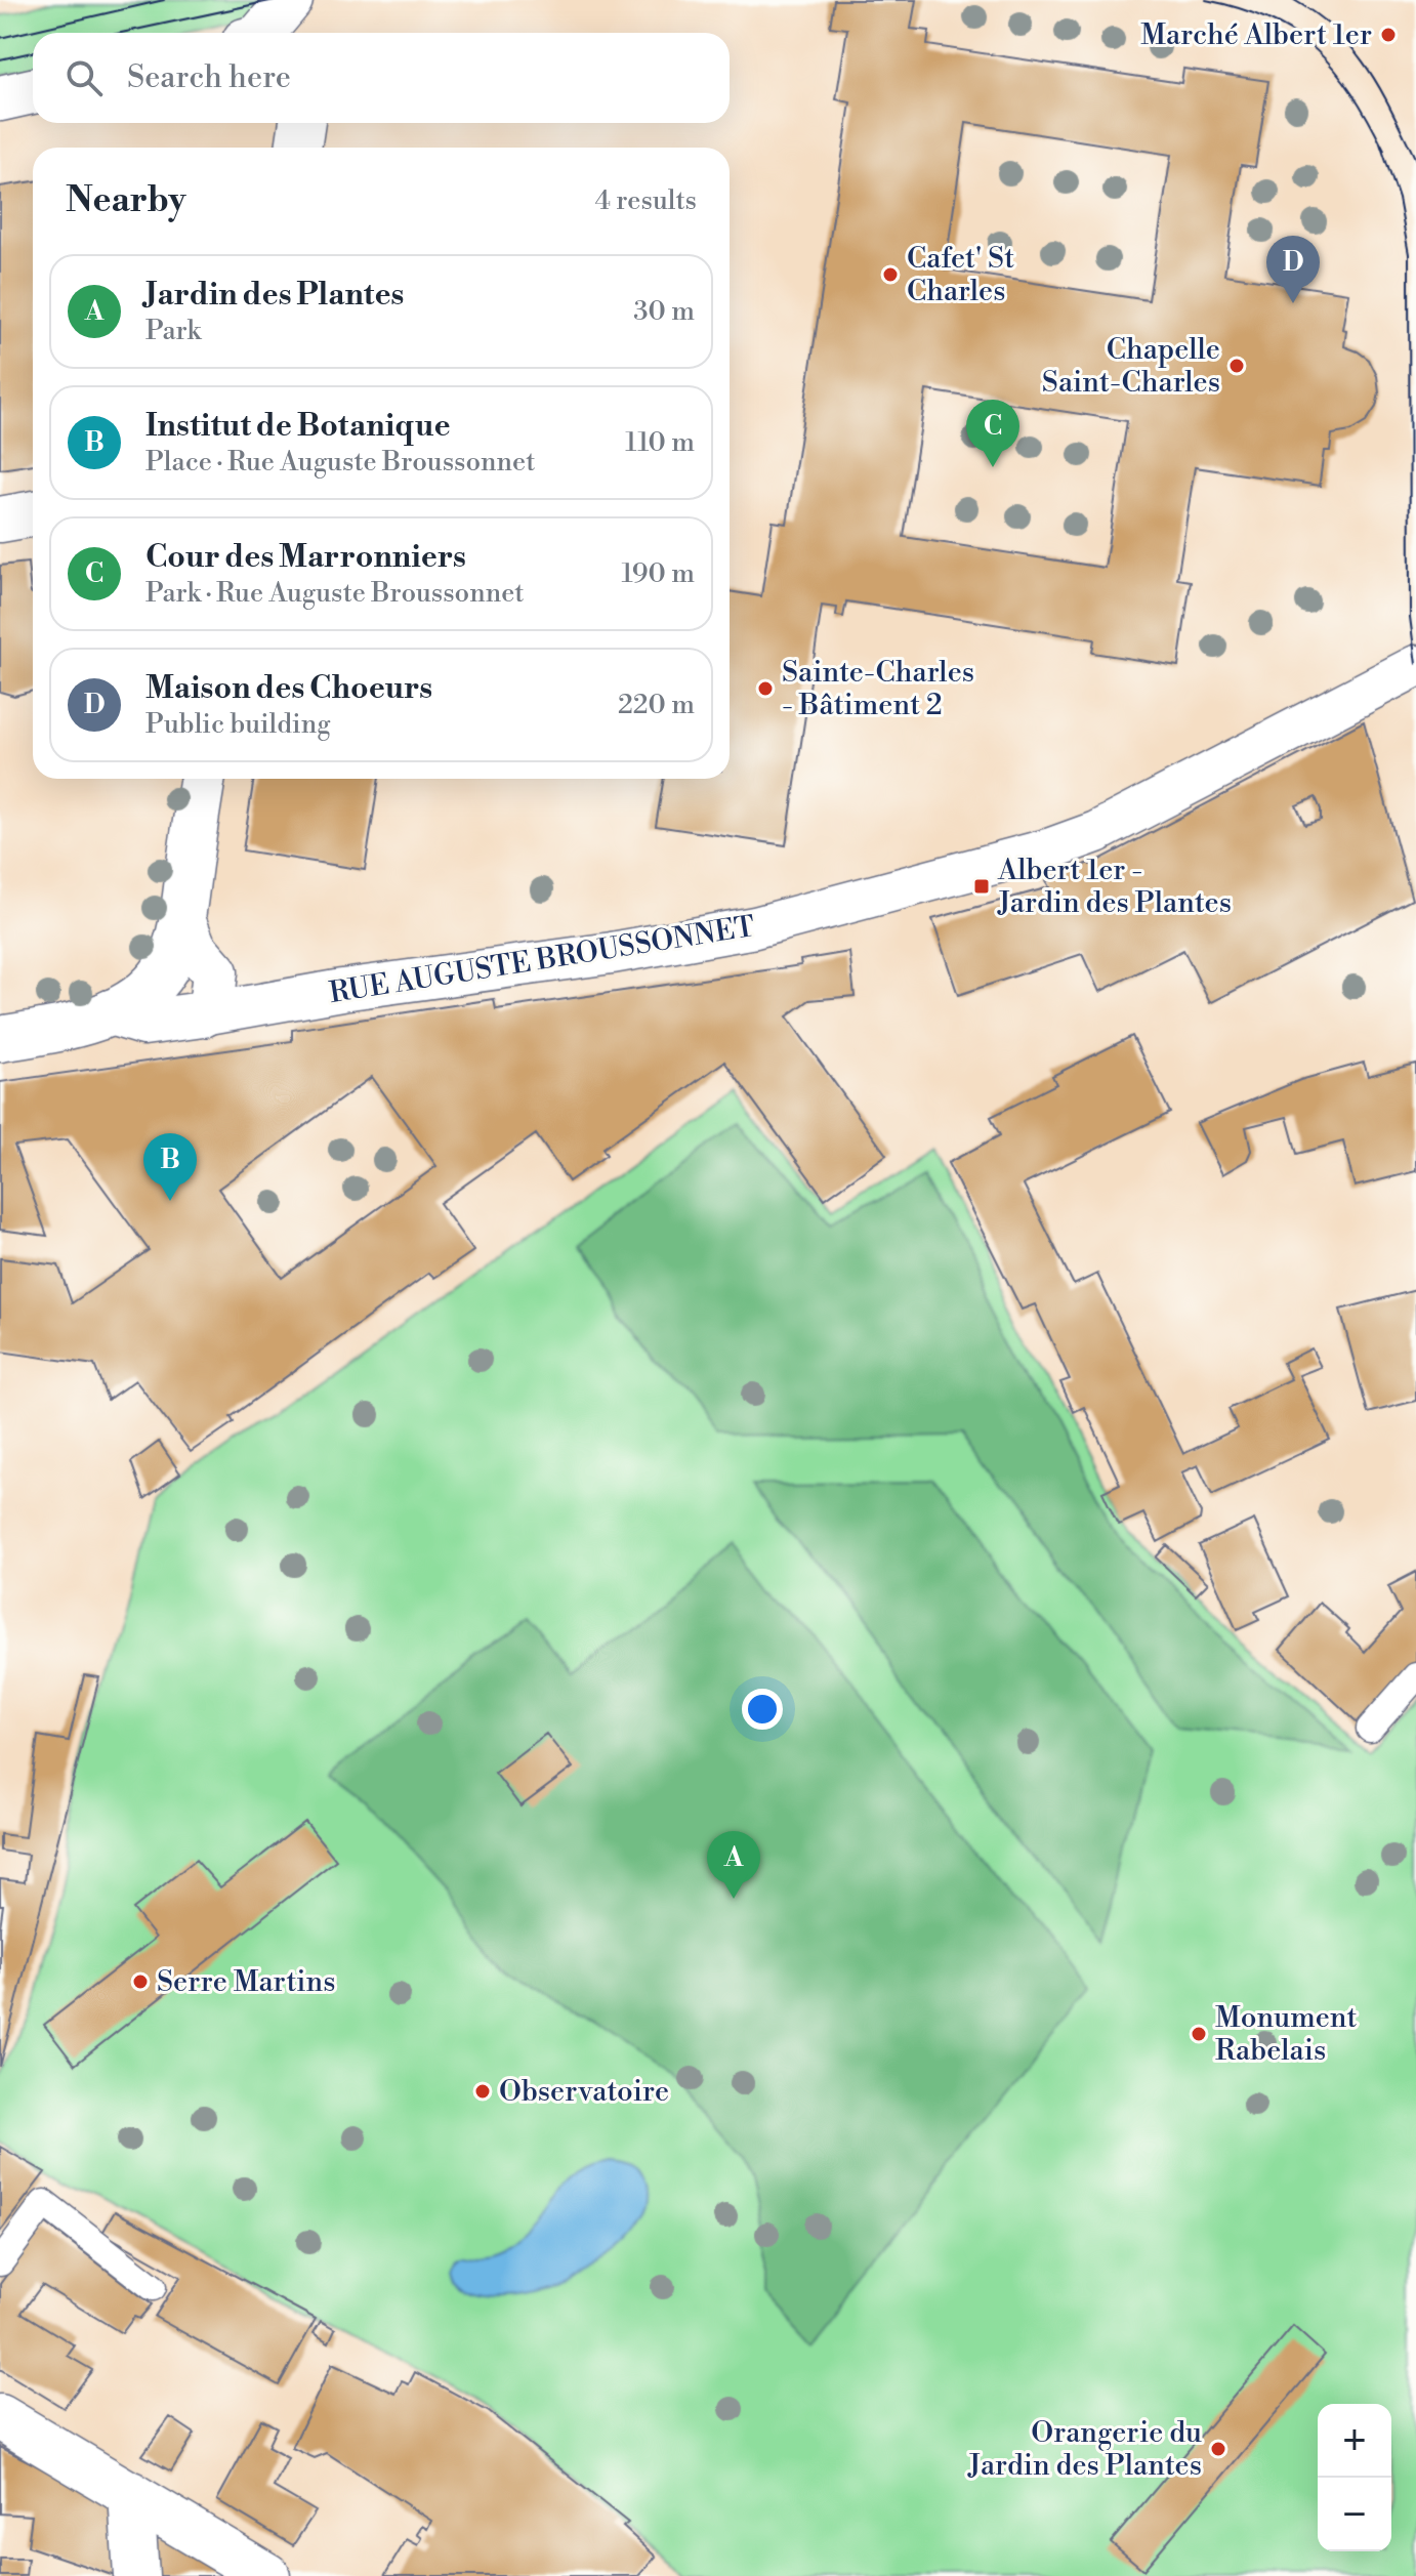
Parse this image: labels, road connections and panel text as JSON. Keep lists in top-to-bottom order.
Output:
{
  "streets": {
    "street": ["RUE AUGUSTE BROUSSONNET"]
  },
  "places": {
    "other": [
      "Marché Albert 1er",
      "Cafet' St Charles",
      "Chapelle Saint-Charles",
      "Sainte-Charles - Bâtiment 2",
      "Serre Martins",
      "Monument Rabelais",
      "Observatoire",
      "Orangerie du Jardin des Plantes"
    ],
    "transit": ["Albert 1er - Jardin des Plantes"]
  },
  "page": {
    "search": "Search here",
    "heading": ["Nearby", "4 results"],
    "pins": [
      "D",
      "C",
      "B",
      "A"
    ],
    "list": [
      {
        "mark": "A",
        "name": "Jardin des Plantes",
        "note": "Park",
        "value": "30 m"
      },
      {
        "mark": "B",
        "name": "Institut de Botanique",
        "note": "Place · Rue Auguste Broussonnet",
        "value": "110 m"
      },
      {
        "mark": "C",
        "name": "Cour des Marronniers",
        "note": "Park · Rue Auguste Broussonnet",
        "value": "190 m"
      },
      {
        "mark": "D",
        "name": "Maison des Choeurs",
        "note": "Public building",
        "value": "220 m"
      }
    ],
    "map_buttons": ["+", "−"]
  }
}
